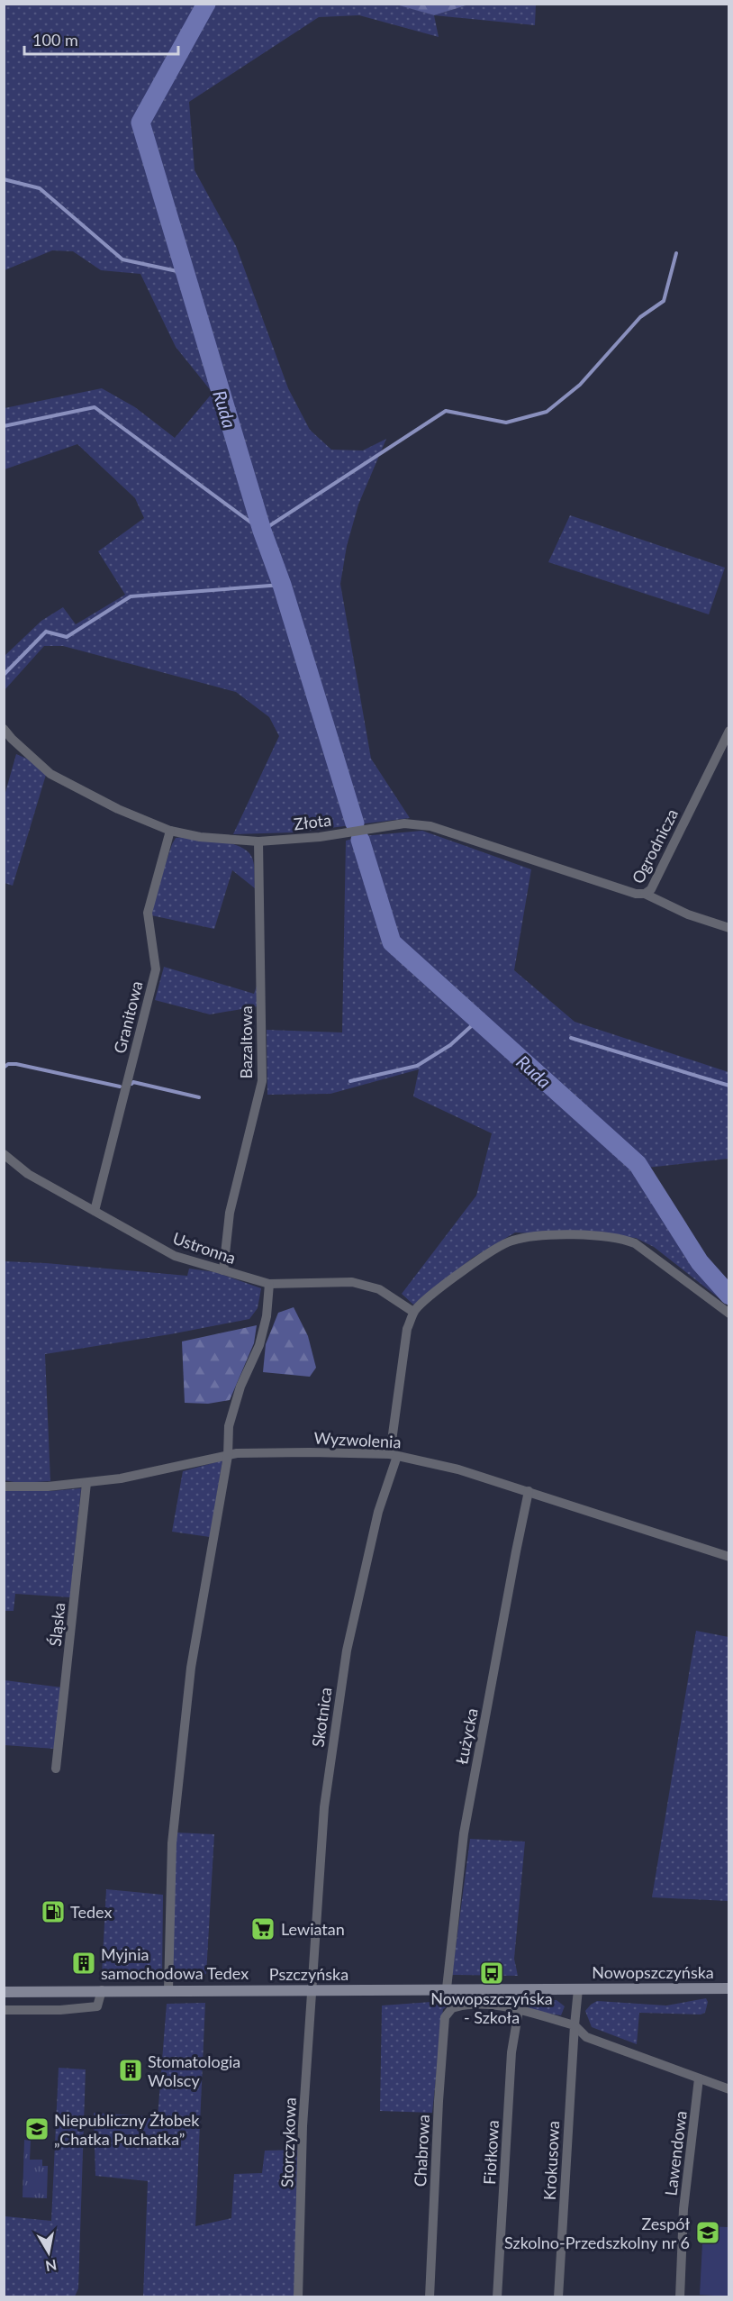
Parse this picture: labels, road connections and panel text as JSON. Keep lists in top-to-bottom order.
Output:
{
  "streets": {
    "main road": ["Nowopszczyńska", "Pszczyńska"],
    "street": [
      "Złota",
      "Ogrodnicza",
      "Granitowa",
      "Bazaltowa",
      "Ustronna",
      "Wyzwolenia",
      "Śląska",
      "Skotnica",
      "Łużycka",
      "Storczykowa",
      "Chabrowa",
      "Fiołkowa",
      "Lawendowa",
      "Krokusowa"
    ]
  },
  "crossings": [
    ["Złota", "Ogrodnicza"],
    ["Złota", "Granitowa"],
    ["Złota", "Bazaltowa"],
    ["Granitowa", "Ustronna"],
    ["Bazaltowa", "Ustronna"],
    ["Ustronna", "Skotnica"],
    ["Wyzwolenia", "Śląska"],
    ["Wyzwolenia", "Skotnica"],
    ["Wyzwolenia", "Łużycka"],
    ["Skotnica", "Pszczyńska"],
    ["Skotnica", "Storczykowa"],
    ["Łużycka", "Pszczyńska"],
    ["Nowopszczyńska", "Pszczyńska"],
    ["Pszczyńska", "Storczykowa"],
    ["Chabrowa", "Fiołkowa"]
  ],
  "water": ["Ruda"],
  "places": {
    "fuel station": ["Tedex"],
    "supermarket": ["Lewiatan"],
    "building": ["Myjnia samochodowa Tedex", "Stomatologia Wolscy"],
    "bus stop": ["Nowopszczyńska - Szkoła"],
    "school or university": ["Niepubliczny Żłobek „Chatka Puchatka”", "Zespół Szkolno-Przedszkolny nr 6"]
  },
  "scale_bar": "100 m",
  "north": "bottom"
}
